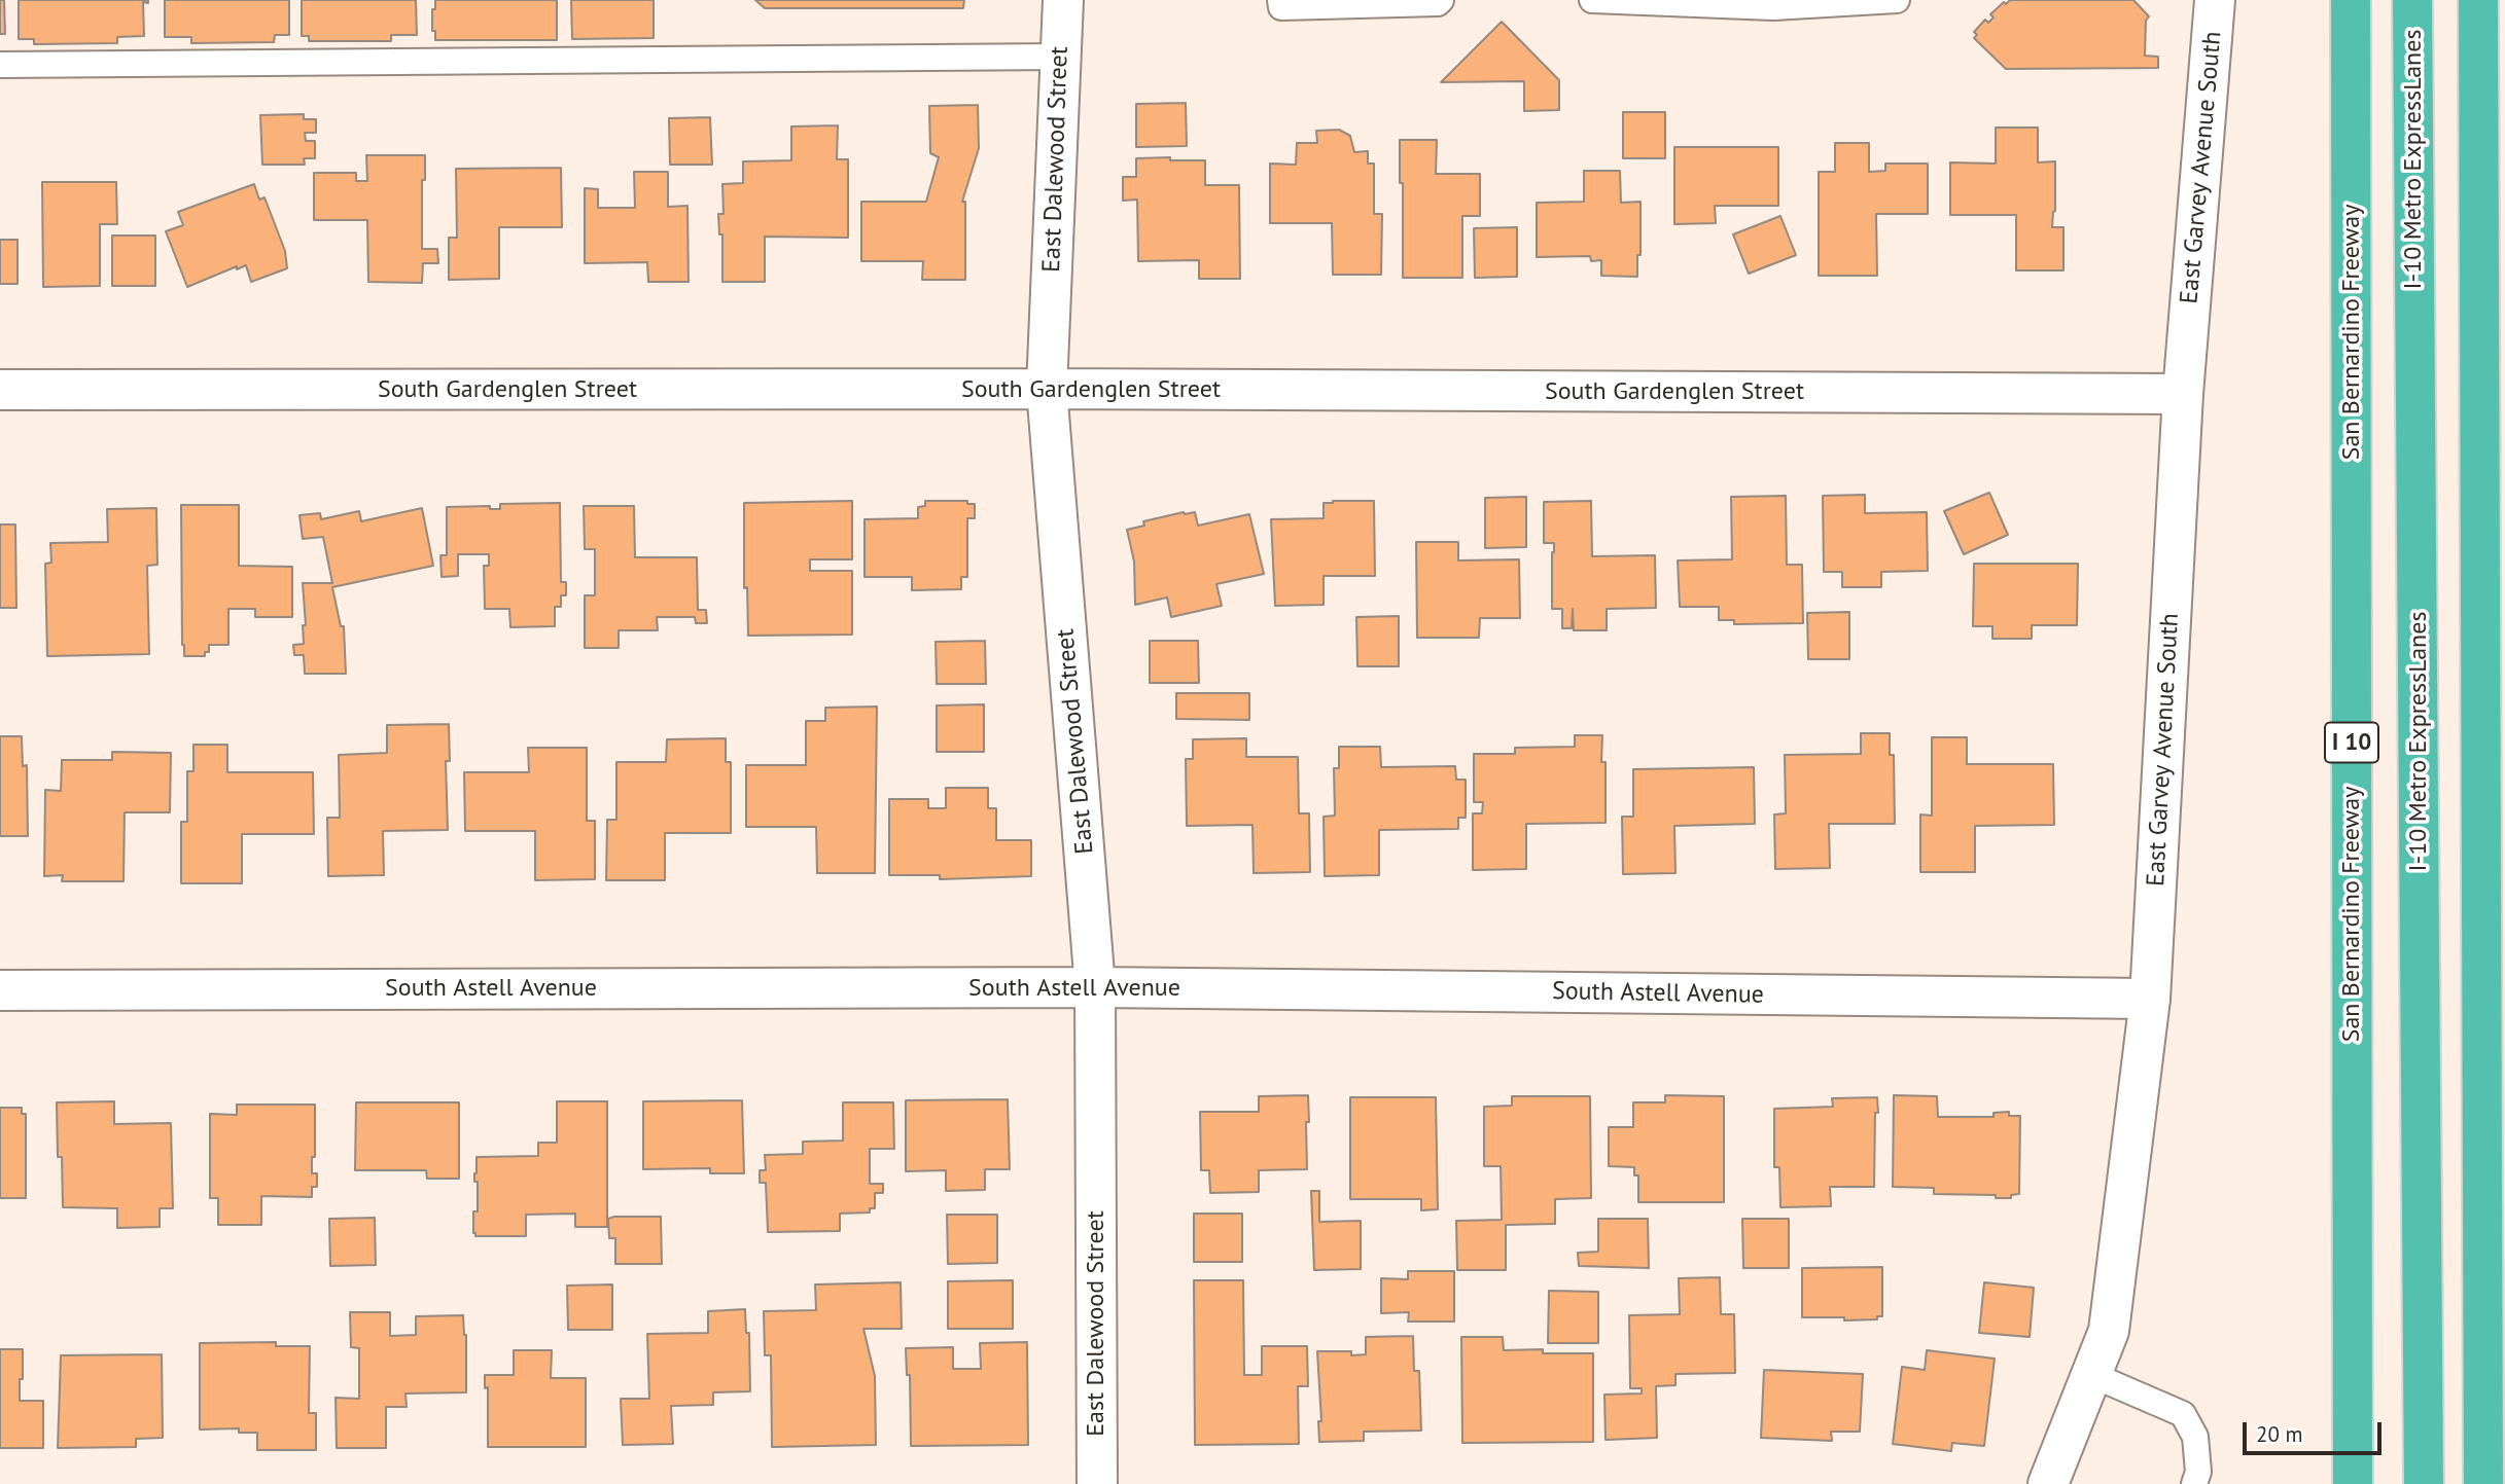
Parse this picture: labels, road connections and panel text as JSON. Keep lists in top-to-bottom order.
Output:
{
  "streets": {
    "highway": ["I-10 Metro ExpressLanes", "San Bernardino Freeway", "I 10"],
    "street": [
      "East Dalewood Street",
      "East Garvey Avenue South",
      "South Gardenglen Street",
      "South Astell Avenue"
    ]
  },
  "crossings": [
    ["East Dalewood Street", "South Gardenglen Street"],
    ["East Dalewood Street", "South Astell Avenue"],
    ["East Garvey Avenue South", "South Gardenglen Street"],
    ["East Garvey Avenue South", "South Astell Avenue"]
  ],
  "scale_bar": "20 m"
}
